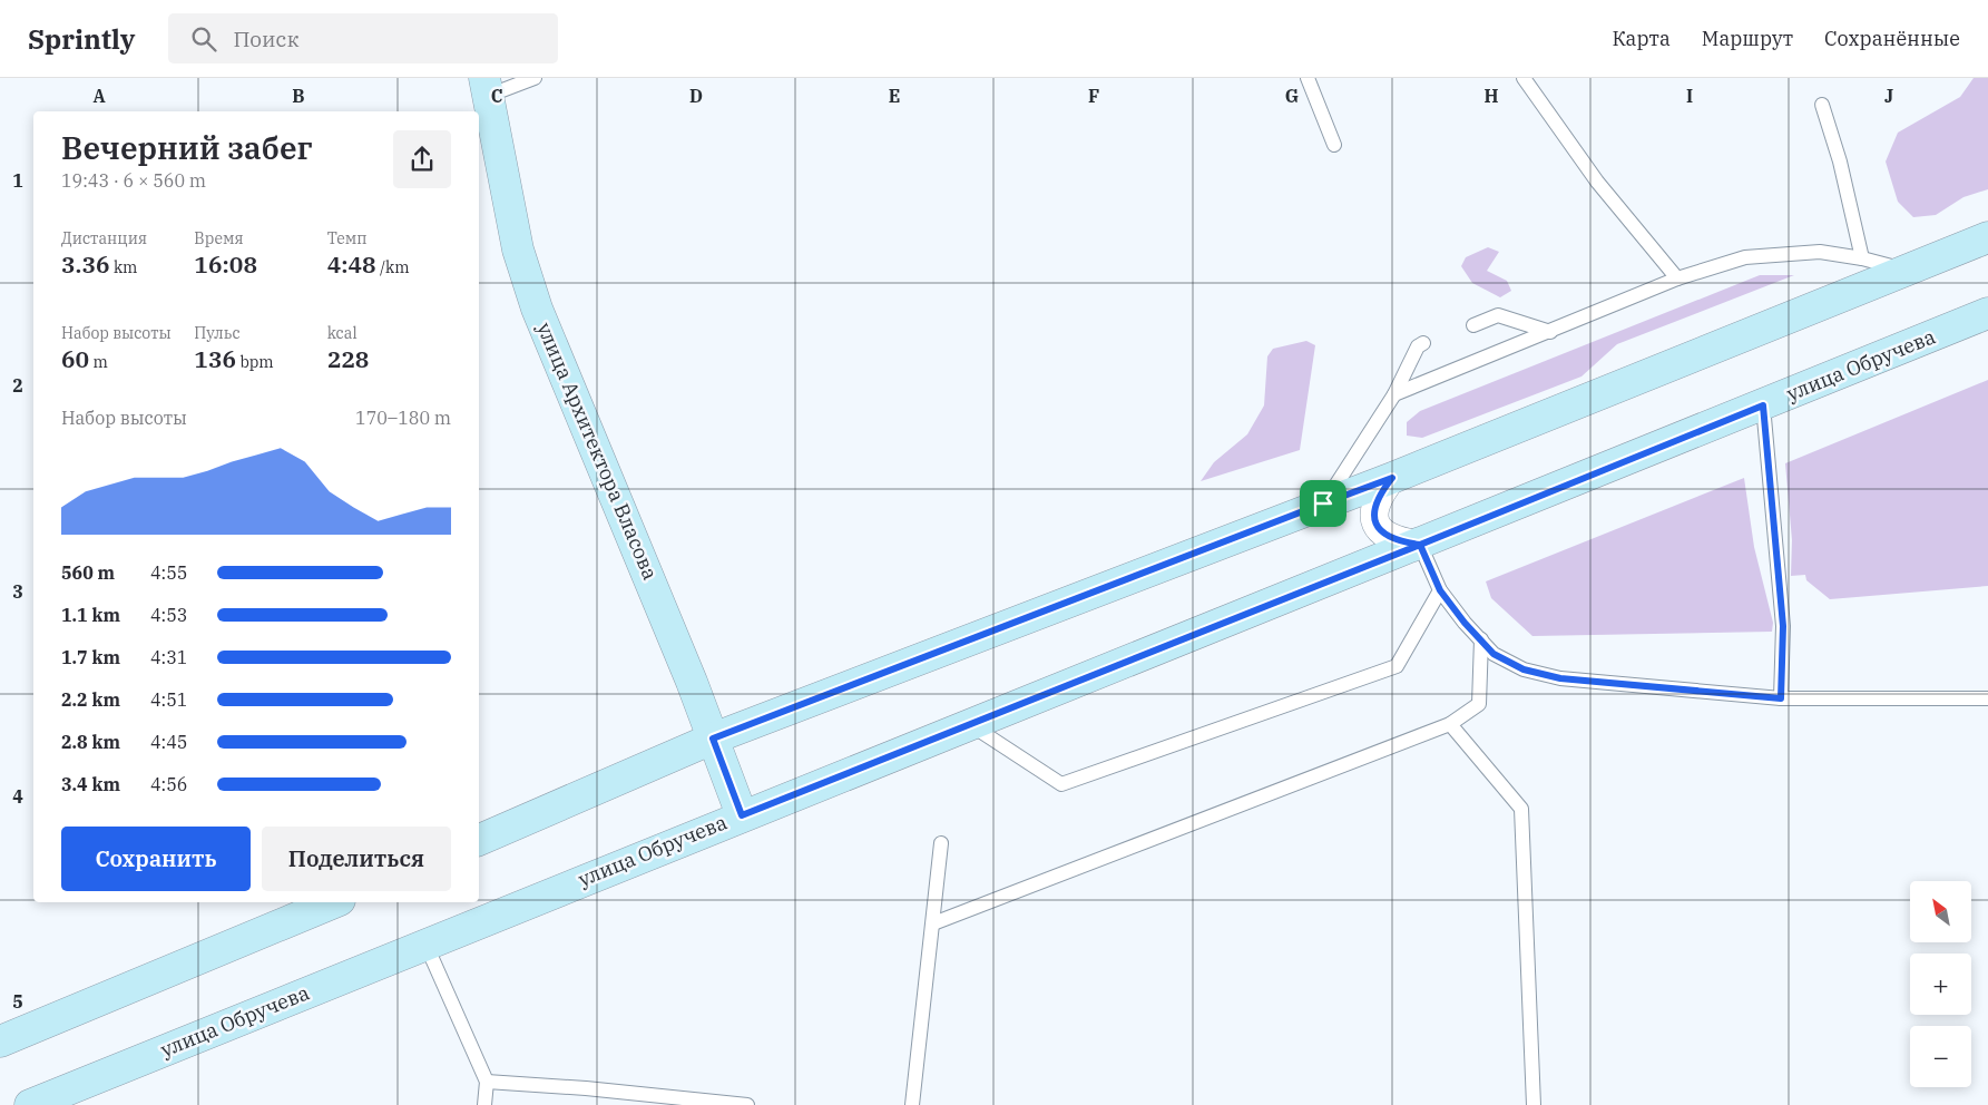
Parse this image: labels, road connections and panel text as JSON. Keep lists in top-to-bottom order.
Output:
{
  "streets": {
    "main road": ["улица Обручева", "улица Архитектора Власова"]
  },
  "crossings": [
    ["улица Обручева", "улица Архитектора Власова"]
  ],
  "north": "top left",
  "page": {
    "header": "Sprintly",
    "search": "Поиск",
    "nav": ["Карта", "Маршрут", "Сохранённые"],
    "heading": ["Вечерний забег", "19:43 · 6 × 560 m"],
    "stats": [
      ["Дистанция", "3.36 km"],
      ["Время", "16:08"],
      ["Темп", "4:48 /km"],
      ["Набор высоты", "60 m"],
      ["Пульс", "136 bpm"],
      ["kcal", "228"]
    ],
    "chart": ["Набор высоты", "170–180 m"],
    "list": [
      {
        "name": "560 m",
        "note": "4:55"
      },
      {
        "name": "1.1 km",
        "note": "4:53"
      },
      {
        "name": "1.7 km",
        "note": "4:31"
      },
      {
        "name": "2.2 km",
        "note": "4:51"
      },
      {
        "name": "2.8 km",
        "note": "4:45"
      },
      {
        "name": "3.4 km",
        "note": "4:56"
      }
    ],
    "buttons": ["Сохранить", "Поделиться"],
    "map_buttons": ["+", "−"]
  },
  "grid": {
    "columns": [
      "A",
      "B",
      "C",
      "D",
      "E",
      "F",
      "G",
      "H",
      "I",
      "J"
    ],
    "rows": [
      "1",
      "2",
      "3",
      "4",
      "5"
    ]
  }
}
